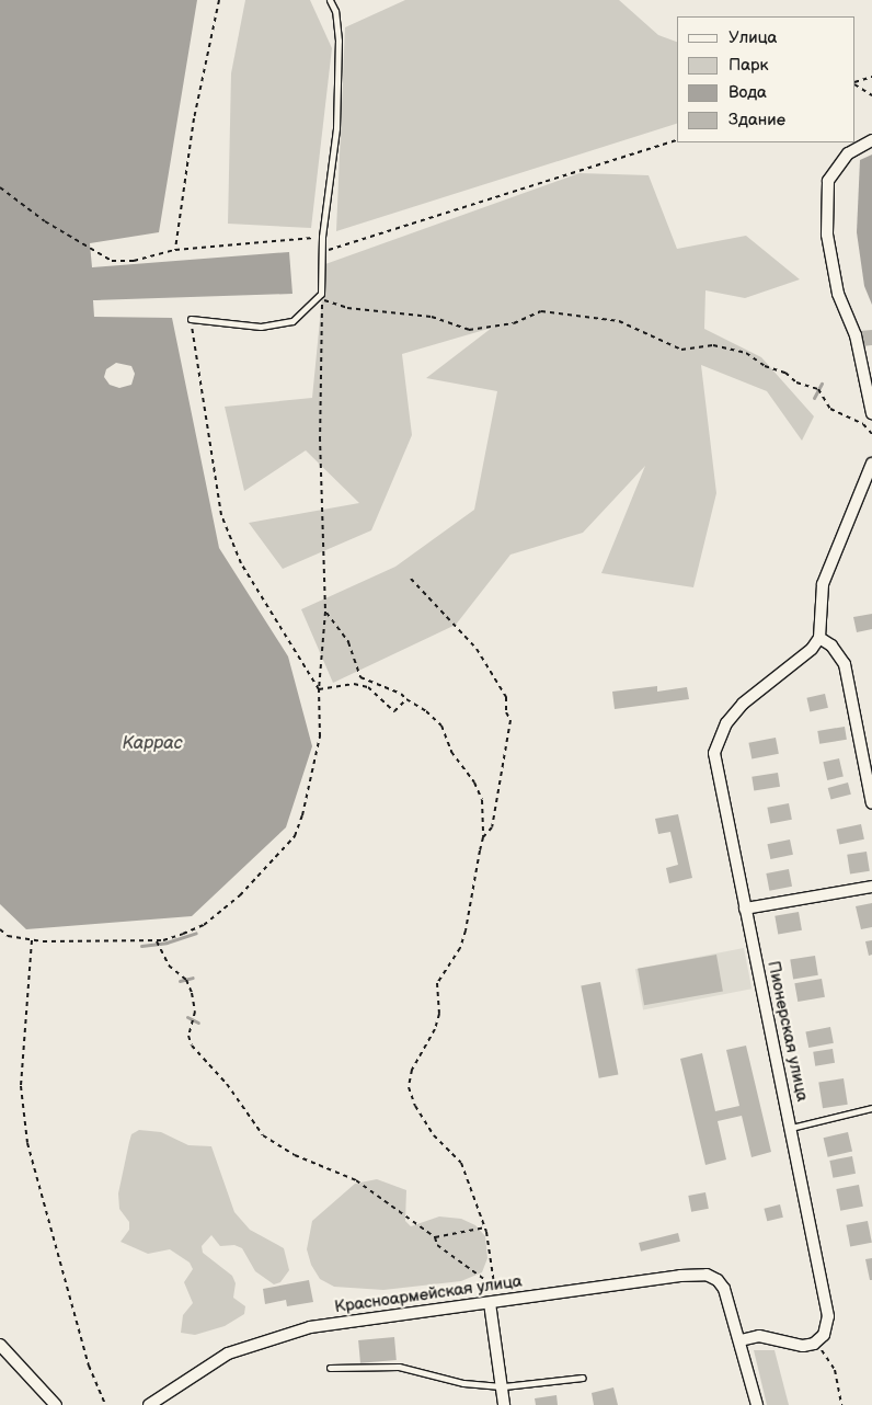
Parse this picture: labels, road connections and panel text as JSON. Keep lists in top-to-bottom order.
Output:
{
  "streets": {
    "street": ["Пионерская улица", "Красноармейская улица"]
  },
  "water": ["Каррас"],
  "legend": [
    "Улица",
    "Парк",
    "Вода",
    "Здание"
  ]
}
